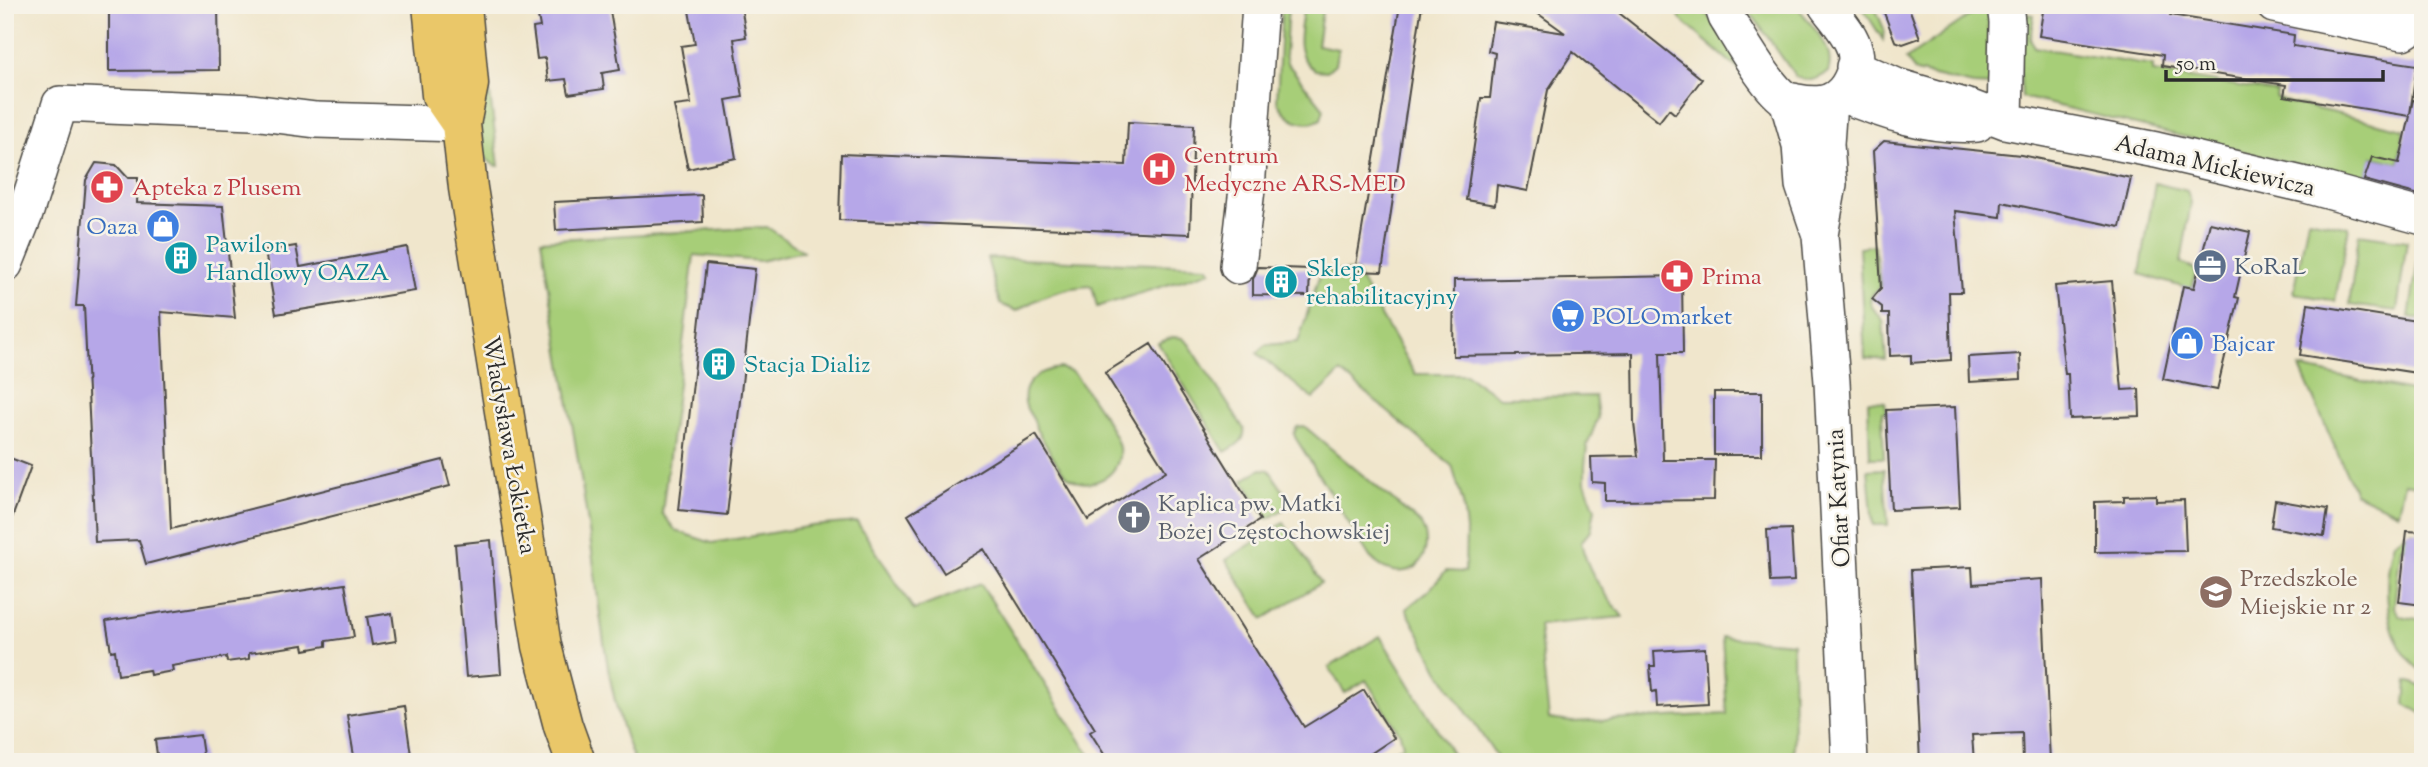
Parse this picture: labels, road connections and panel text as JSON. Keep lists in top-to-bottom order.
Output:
{
  "streets": {
    "main road": ["Władysława Łokietka"],
    "street": ["Adama Mickiewicza", "Ofiar Katynia"]
  },
  "crossings": [
    ["Adama Mickiewicza", "Ofiar Katynia"]
  ],
  "places": {
    "hospital": ["Centrum Medyczne ARS-MED"],
    "pharmacy": ["Apteka z Plusem", "Prima"],
    "shop": ["Oaza", "Bajcar"],
    "building": ["Pawilon Handlowy OAZA", "Sklep rehabilitacyjny", "Stacja Dializ"],
    "office": ["KoRaL"],
    "supermarket": ["POLOmarket"],
    "church": ["Kaplica pw. Matki Bożej Częstochowskiej"],
    "school or university": ["Przedszkole Miejskie nr 2"]
  },
  "scale_bar": "50 m"
}
